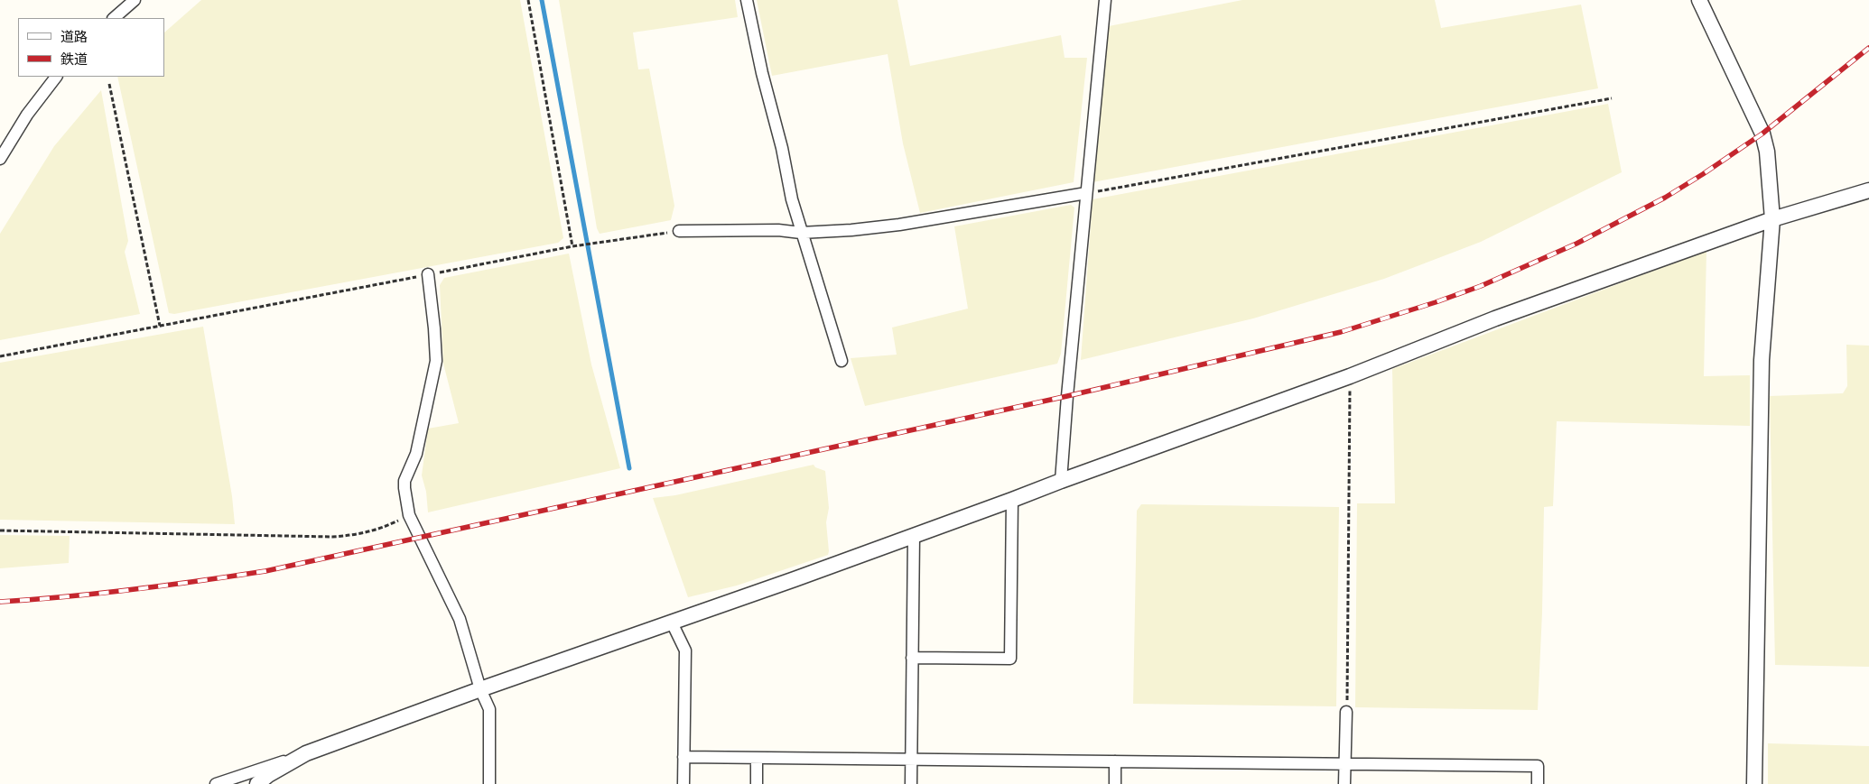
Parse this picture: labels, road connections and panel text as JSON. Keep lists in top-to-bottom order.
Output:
{
  "legend": ["道路", "鉄道"]
}
